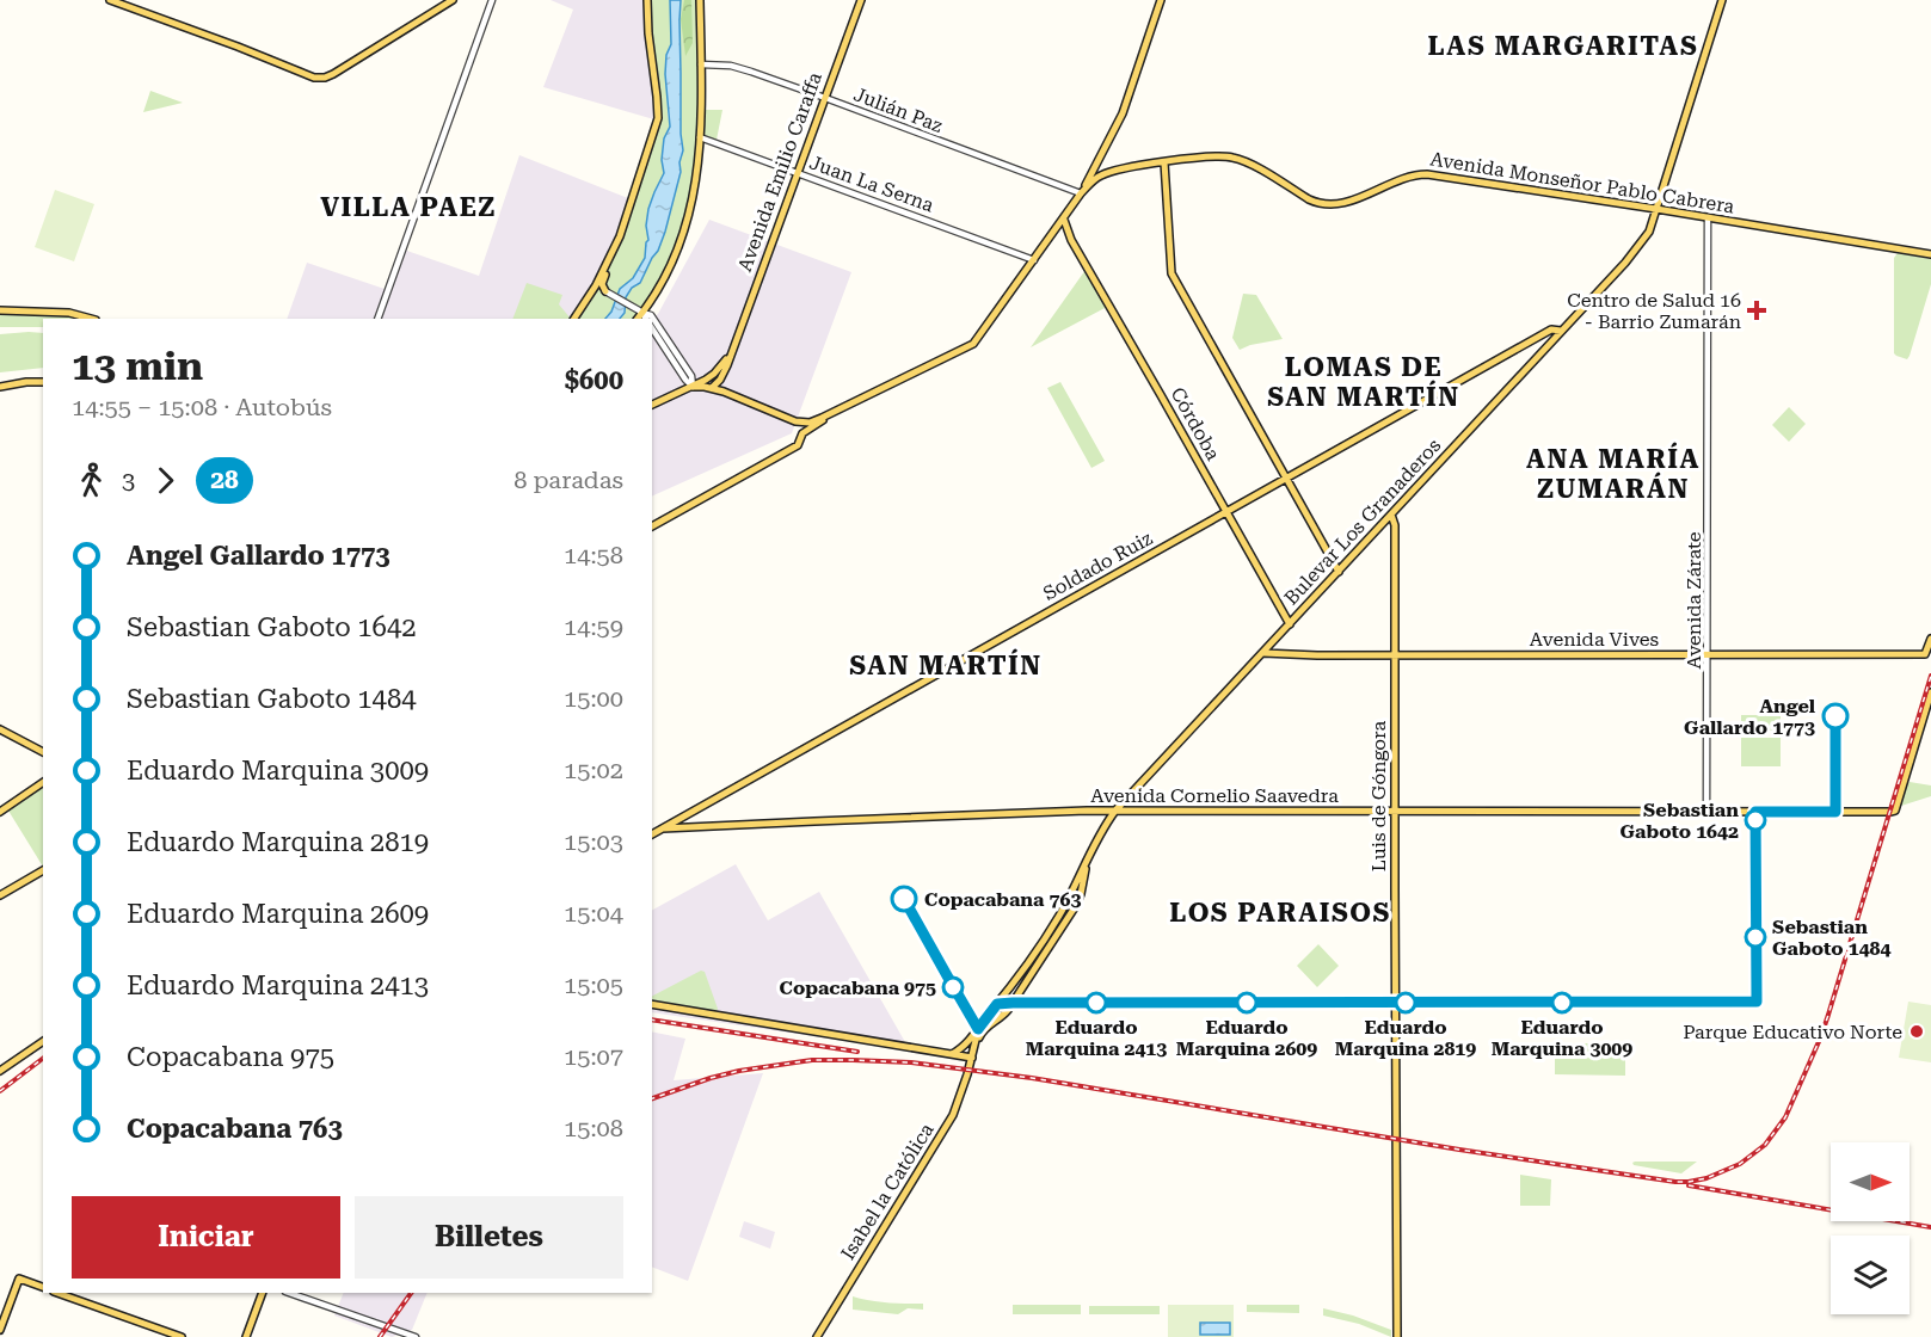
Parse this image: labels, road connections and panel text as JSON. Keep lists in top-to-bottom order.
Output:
{
  "streets": {
    "main road": [
      "Avenida Emilio Caraffa",
      "Avenida Monseñor Pablo Cabrera",
      "Córdoba",
      "Bulevar Los Granaderos",
      "Soldado Ruiz",
      "Avenida Vives",
      "Avenida Cornelio Saavedra",
      "Luis de Góngora",
      "Isabel la Católica"
    ],
    "street": ["Julián Paz", "Juan La Serna", "Avenida Zárate"]
  },
  "crossings": [
    ["Julián Paz", "Avenida Emilio Caraffa"],
    ["Julián Paz", "Avenida Monseñor Pablo Cabrera"],
    ["Avenida Emilio Caraffa", "Avenida Monseñor Pablo Cabrera"],
    ["Avenida Emilio Caraffa", "Juan La Serna"],
    ["Avenida Monseñor Pablo Cabrera", "Juan La Serna"],
    ["Avenida Monseñor Pablo Cabrera", "Córdoba"],
    ["Avenida Monseñor Pablo Cabrera", "Bulevar Los Granaderos"],
    ["Avenida Monseñor Pablo Cabrera", "Avenida Zárate"],
    ["Córdoba", "Bulevar Los Granaderos"],
    ["Córdoba", "Soldado Ruiz"],
    ["Bulevar Los Granaderos", "Soldado Ruiz"],
    ["Bulevar Los Granaderos", "Avenida Vives"],
    ["Bulevar Los Granaderos", "Avenida Cornelio Saavedra"],
    ["Bulevar Los Granaderos", "Luis de Góngora"],
    ["Bulevar Los Granaderos", "Isabel la Católica"],
    ["Soldado Ruiz", "Avenida Cornelio Saavedra"],
    ["Avenida Zárate", "Avenida Vives"],
    ["Avenida Zárate", "Avenida Cornelio Saavedra"],
    ["Avenida Vives", "Luis de Góngora"],
    ["Avenida Cornelio Saavedra", "Luis de Góngora"]
  ],
  "districts": [
    "LAS MARGARITAS",
    "VILLA PAEZ",
    "LOMAS DE SAN MARTÍN",
    "ANA MARÍA ZUMARÁN",
    "SAN MARTÍN",
    "LOS PARAISOS"
  ],
  "places": {
    "health": ["Centro de Salud 16 - Barrio Zumarán"],
    "other": [
      "Angel Gallardo 1773",
      "Sebastian Gaboto 1642",
      "Copacabana 763",
      "Sebastian Gaboto 1484",
      "Copacabana 975",
      "Eduardo Marquina 2413",
      "Eduardo Marquina 2609",
      "Eduardo Marquina 2819",
      "Eduardo Marquina 3009",
      "Parque Educativo Norte"
    ]
  },
  "lines": ["bus line 28"],
  "north": "right",
  "page": {
    "heading": ["13 min", "14:55 – 15:08 · Autobús", "$600"],
    "legs": ["3", "28", "8 paradas"],
    "list": [
      {
        "name": "Angel Gallardo 1773",
        "value": "14:58"
      },
      {
        "name": "Sebastian Gaboto 1642",
        "value": "14:59"
      },
      {
        "name": "Sebastian Gaboto 1484",
        "value": "15:00"
      },
      {
        "name": "Eduardo Marquina 3009",
        "value": "15:02"
      },
      {
        "name": "Eduardo Marquina 2819",
        "value": "15:03"
      },
      {
        "name": "Eduardo Marquina 2609",
        "value": "15:04"
      },
      {
        "name": "Eduardo Marquina 2413",
        "value": "15:05"
      },
      {
        "name": "Copacabana 975",
        "value": "15:07"
      },
      {
        "name": "Copacabana 763",
        "value": "15:08"
      }
    ],
    "buttons": ["Iniciar", "Billetes"]
  }
}
